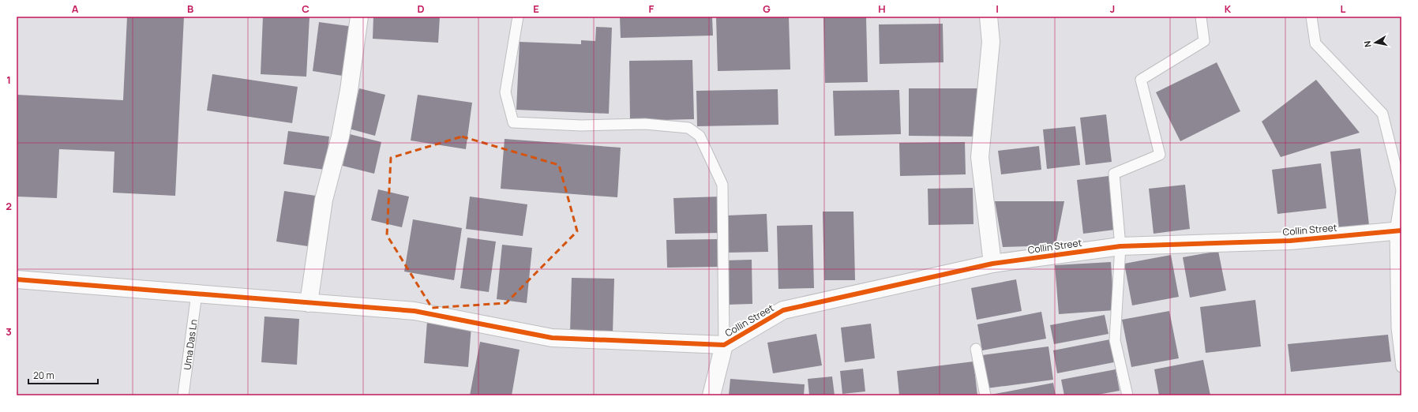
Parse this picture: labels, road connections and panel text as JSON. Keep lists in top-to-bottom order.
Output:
{
  "streets": {
    "street": ["Collin Street"],
    "lane": ["Uma Das Ln"]
  },
  "scale_bar": "20 m",
  "north": "left",
  "grid": {
    "columns": [
      "A",
      "B",
      "C",
      "D",
      "E",
      "F",
      "G",
      "H",
      "I",
      "J",
      "K",
      "L"
    ],
    "rows": ["1", "2", "3"]
  }
}
